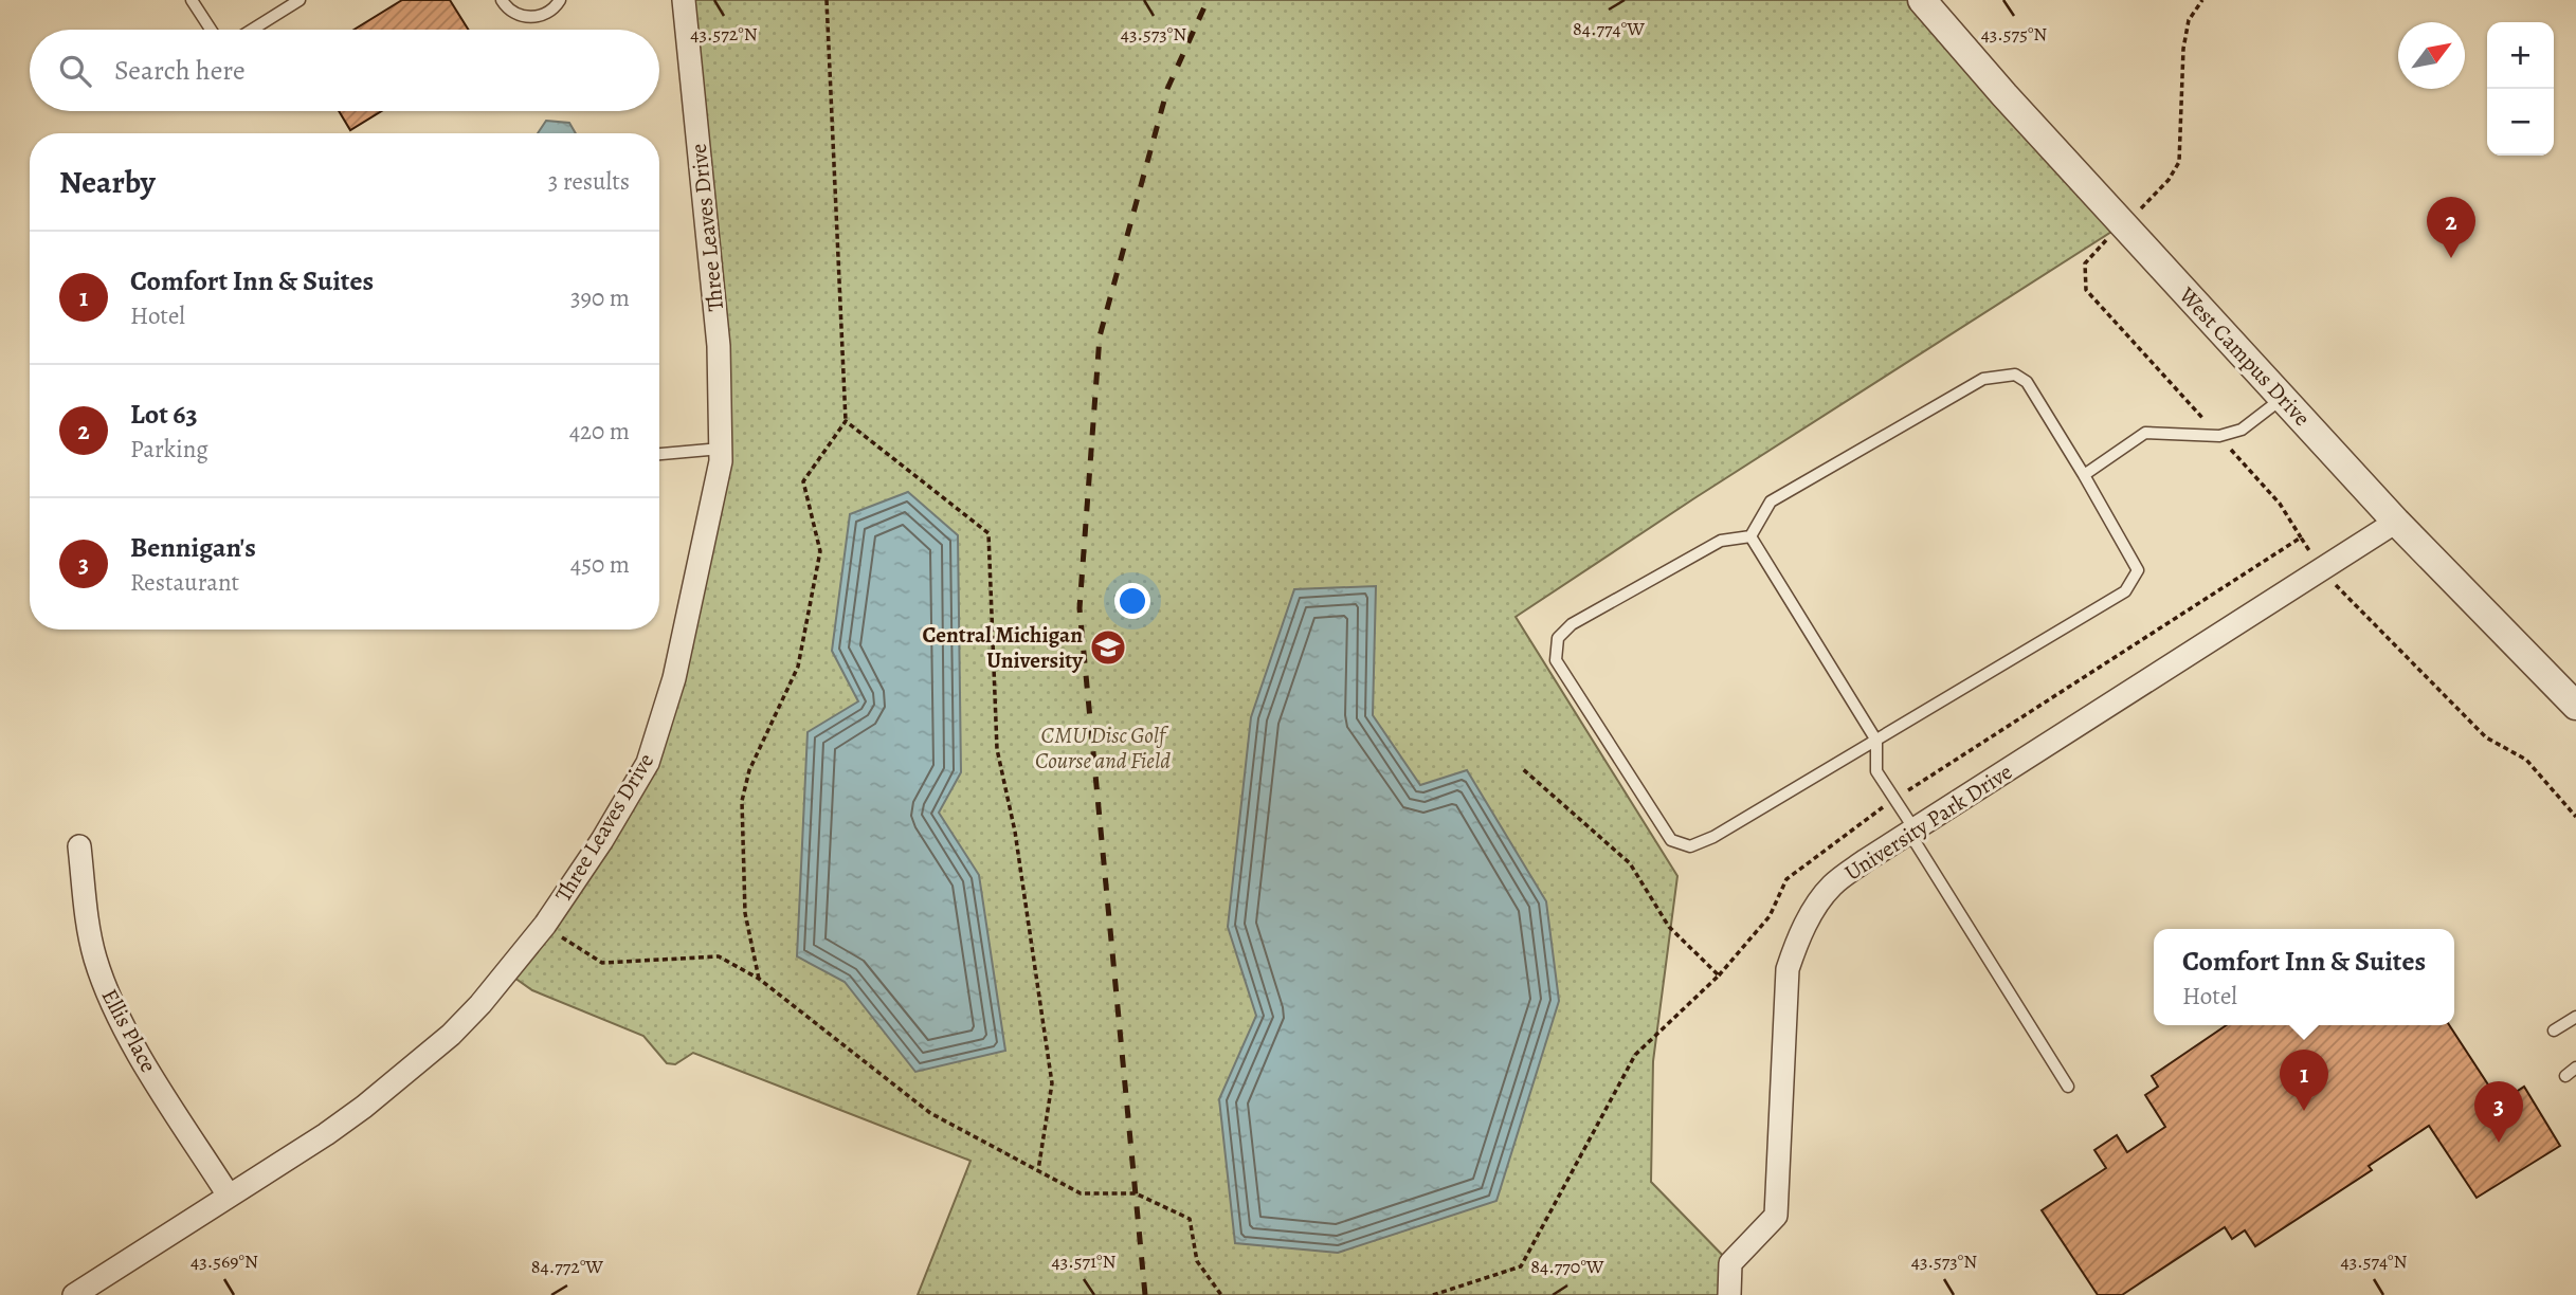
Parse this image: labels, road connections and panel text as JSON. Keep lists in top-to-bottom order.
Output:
{
  "streets": {
    "street": [
      "Three Leaves Drive",
      "West Campus Drive",
      "University Park Drive",
      "Ellis Place"
    ]
  },
  "crossings": [
    ["Three Leaves Drive", "Ellis Place"],
    ["West Campus Drive", "University Park Drive"]
  ],
  "parks": ["CMU Disc Golf Course and Field"],
  "places": {
    "school or university": ["Central Michigan University"]
  },
  "north": "top right",
  "page": {
    "map_buttons": ["+", "−"],
    "search": "Search here",
    "heading": ["Nearby", "3 results"],
    "pins": ["2", "1", "3"],
    "list": [
      {
        "mark": "1",
        "name": "Comfort Inn & Suites",
        "note": "Hotel",
        "value": "390 m"
      },
      {
        "mark": "2",
        "name": "Lot 63",
        "note": "Parking",
        "value": "420 m"
      },
      {
        "mark": "3",
        "name": "Bennigan's",
        "note": "Restaurant",
        "value": "450 m"
      }
    ],
    "popup": ["Comfort Inn & Suites", "Hotel"]
  },
  "coordinates": [
    "84.774°W",
    "43.572°N",
    "43.573°N",
    "43.575°N",
    "43.569°N",
    "43.571°N",
    "43.574°N",
    "84.772°W",
    "84.770°W"
  ]
}
